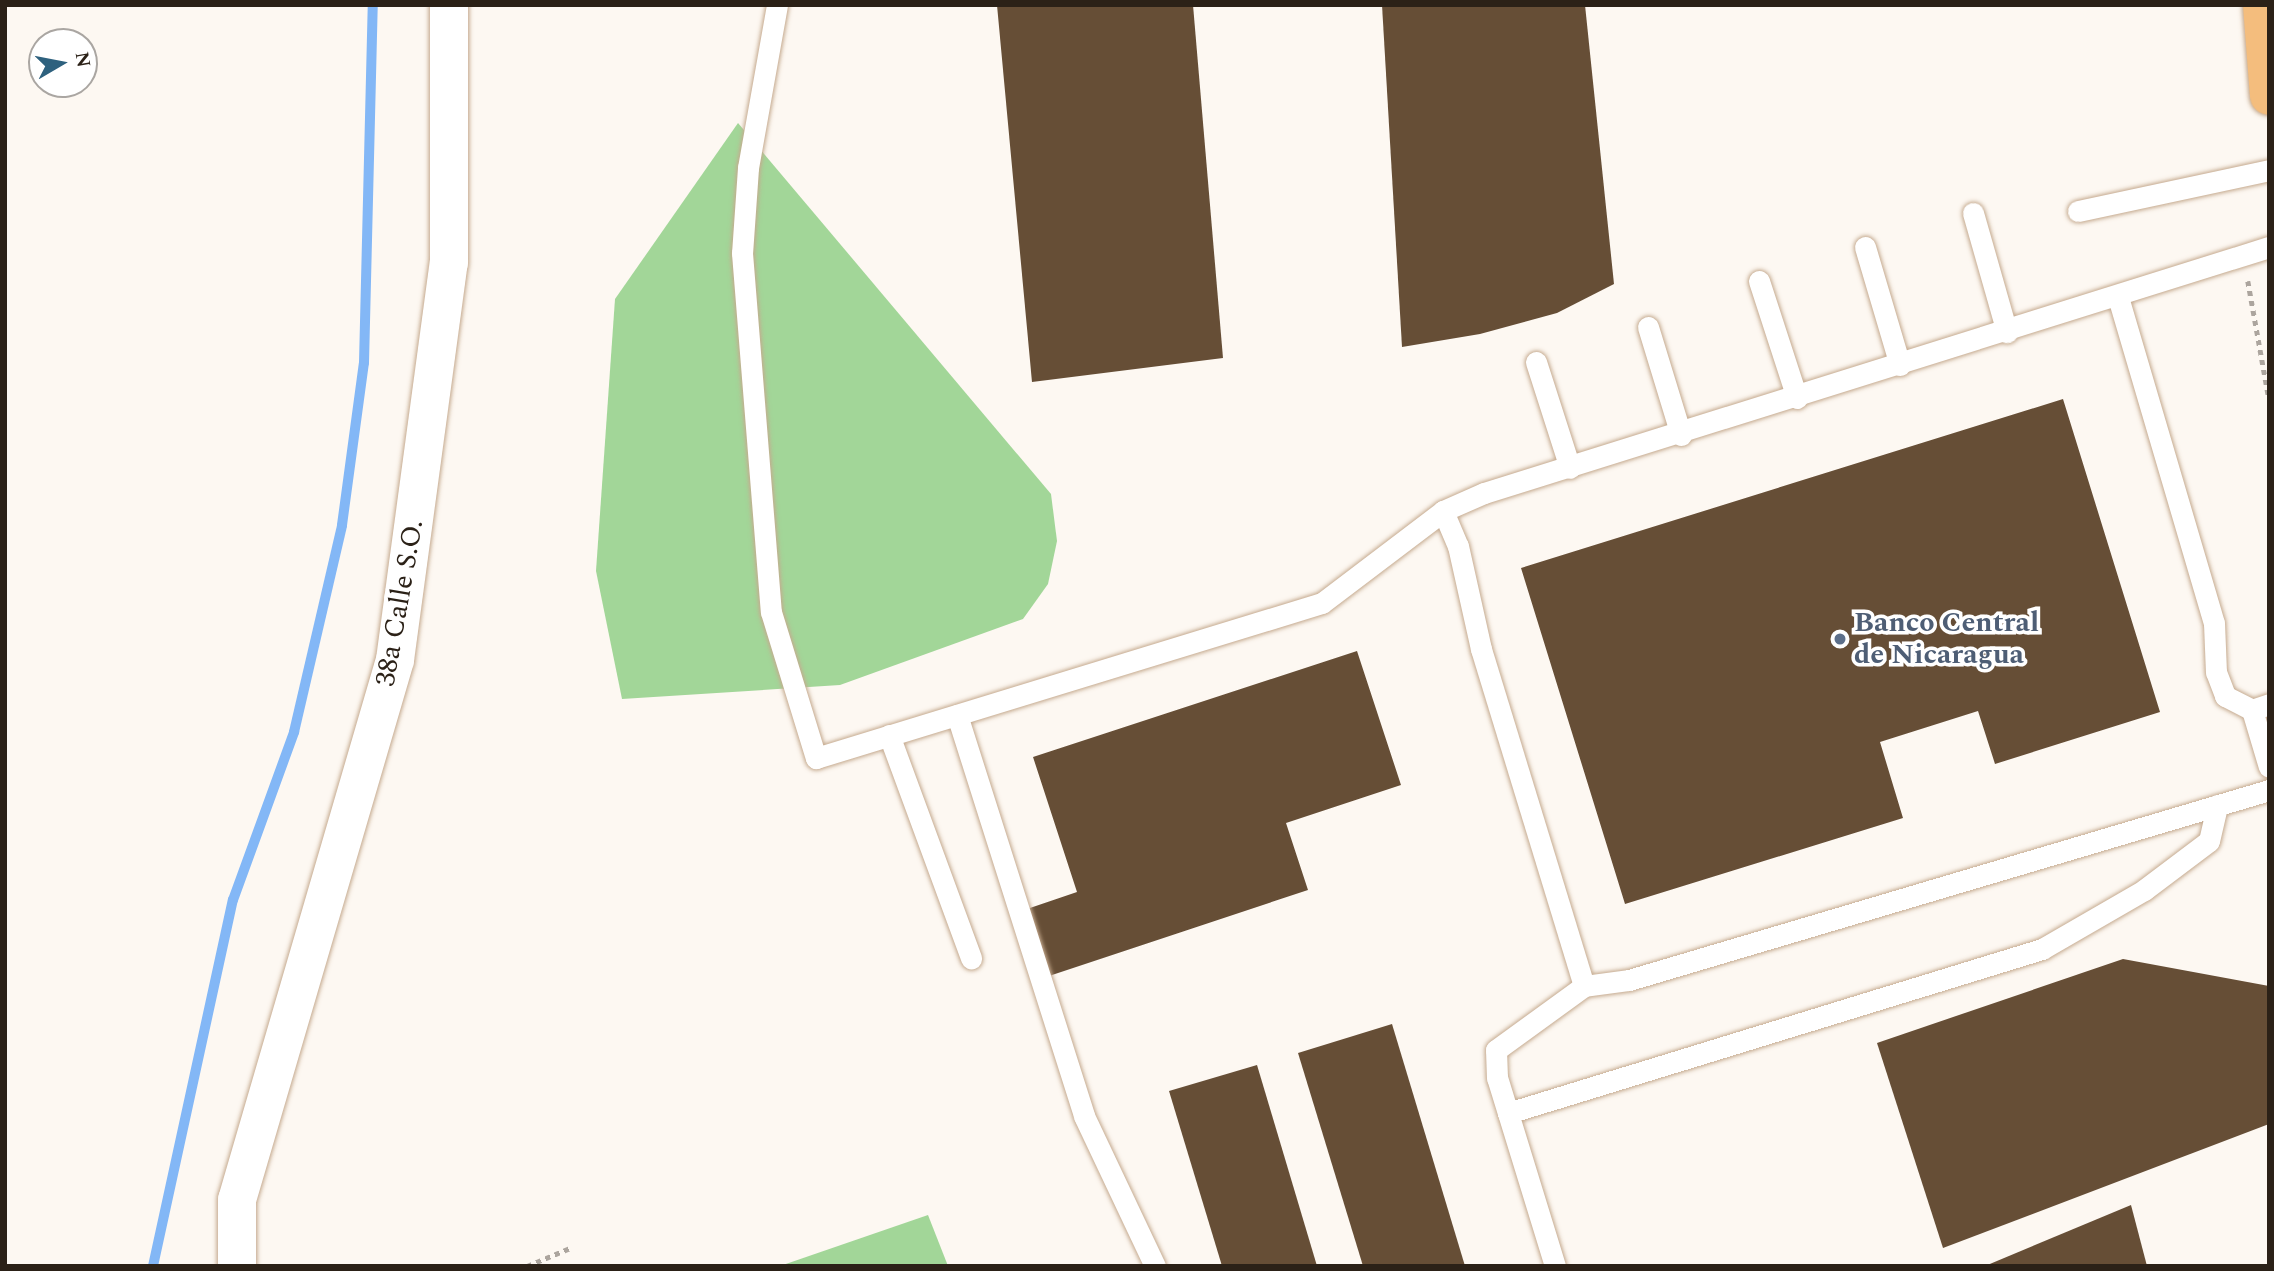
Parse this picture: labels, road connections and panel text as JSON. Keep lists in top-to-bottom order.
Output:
{
  "streets": {
    "street": ["38a Calle S.O."]
  },
  "places": ["Banco Central de Nicaragua"],
  "north": "right"
}
